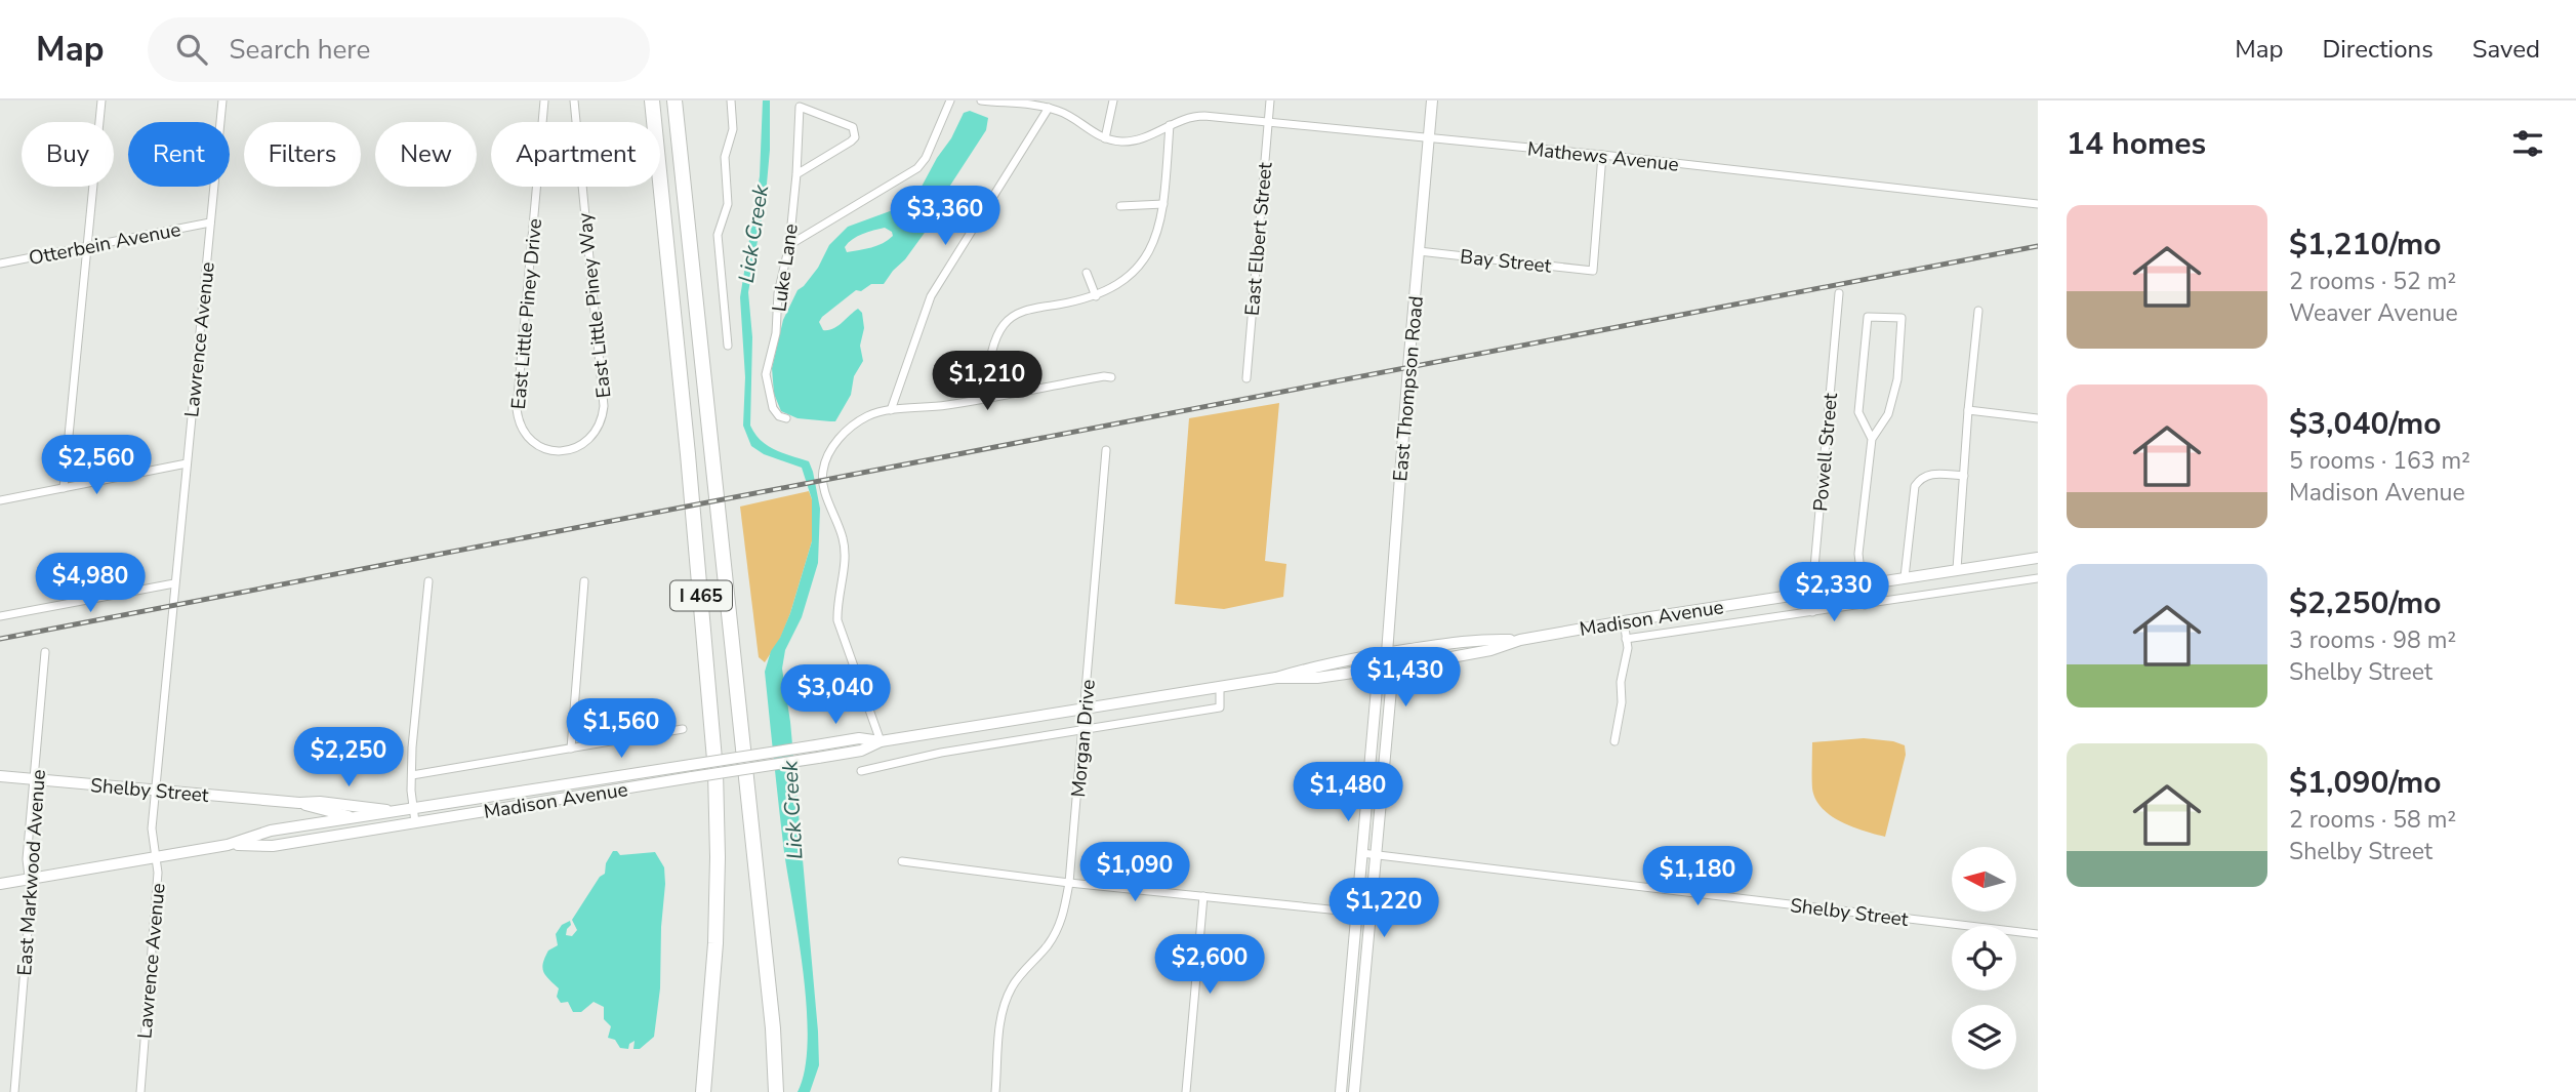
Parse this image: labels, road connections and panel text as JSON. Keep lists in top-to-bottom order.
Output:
{
  "streets": {
    "highway": ["I 465"],
    "main road": ["East Thompson Road", "Madison Avenue", "Shelby Street"],
    "street": [
      "Mathews Avenue",
      "East Elbert Street",
      "Otterbein Avenue",
      "Bay Street",
      "Luke Lane",
      "East Little Piney Way",
      "East Little Piney Drive",
      "Lawrence Avenue",
      "Powell Street",
      "Morgan Drive",
      "East Markwood Avenue"
    ]
  },
  "crossings": [
    ["Mathews Avenue", "East Elbert Street"],
    ["Mathews Avenue", "Bay Street"],
    ["Mathews Avenue", "East Thompson Road"],
    ["Otterbein Avenue", "Lawrence Avenue"],
    ["Bay Street", "East Thompson Road"],
    ["East Little Piney Way", "East Little Piney Drive"],
    ["Lawrence Avenue", "Madison Avenue"],
    ["Lawrence Avenue", "Shelby Street"],
    ["East Thompson Road", "Madison Avenue"],
    ["East Thompson Road", "Shelby Street"],
    ["Powell Street", "Madison Avenue"],
    ["Madison Avenue", "Morgan Drive"],
    ["Madison Avenue", "Shelby Street"],
    ["Madison Avenue", "East Markwood Avenue"],
    ["Shelby Street", "East Markwood Avenue"]
  ],
  "water": ["Lick Creek"],
  "north": "left",
  "page": {
    "header": "Map",
    "search": "Search here",
    "nav": ["Map", "Directions", "Saved"],
    "heading": "14 homes",
    "chip": [
      "Buy",
      "Rent",
      "Filters",
      "New",
      "Apartment"
    ],
    "price": [
      "$3,360",
      "$1,210",
      "$2,560",
      "$4,980",
      "$2,330",
      "$1,430",
      "$3,040",
      "$1,560",
      "$2,250",
      "$1,480",
      "$1,090",
      "$1,180",
      "$1,220",
      "$2,600"
    ],
    "list": [
      {
        "name": "$1,210/mo",
        "note": "2 rooms · 52 m² · Weaver Avenue"
      },
      {
        "name": "$3,040/mo",
        "note": "5 rooms · 163 m² · Madison Avenue"
      },
      {
        "name": "$2,250/mo",
        "note": "3 rooms · 98 m² · Shelby Street"
      },
      {
        "name": "$1,090/mo",
        "note": "2 rooms · 58 m² · Shelby Street"
      }
    ]
  }
}
